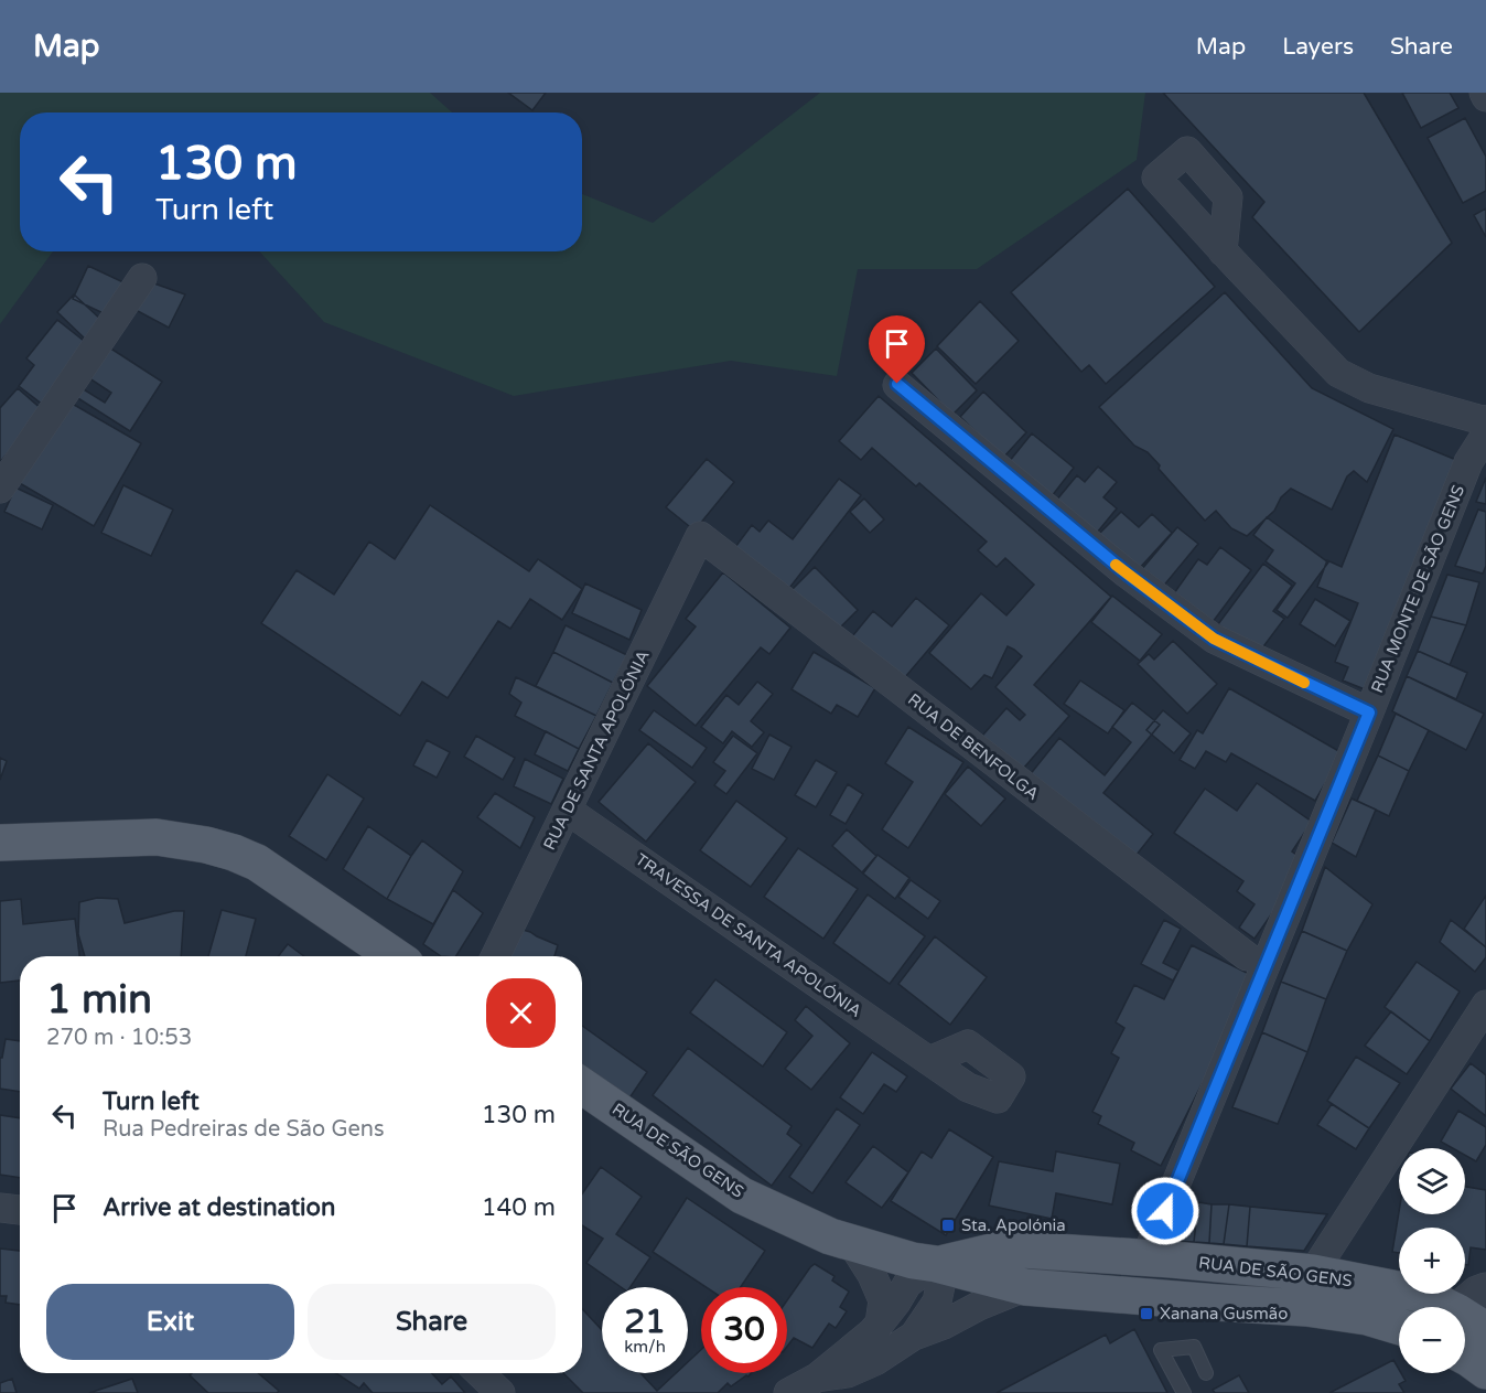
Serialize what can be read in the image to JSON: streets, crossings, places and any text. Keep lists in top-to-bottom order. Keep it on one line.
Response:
{"streets":{"main road":["RUA DE SÃO GENS"],"street":["RUA MONTE DE SÃO GENS","RUA DE BENFOLGA","RUA DE SANTA APOLÓNIA","TRAVESSA DE SANTA APOLÓNIA"]},"crossings":[["RUA MONTE DE SÃO GENS","RUA DE SÃO GENS"],["RUA DE BENFOLGA","RUA DE SANTA APOLÓNIA"],["RUA DE SANTA APOLÓNIA","TRAVESSA DE SANTA APOLÓNIA"]],"places":{"transit":["Sta. Apolónia","Xanana Gusmão"]},"page":{"header":"Map","nav":["Map","Layers","Share"],"turn":["130 m","Turn left"],"heading":["1 min","270 m · 10:53"],"list":[{"name":"Turn left","note":"Rua Pedreiras de São Gens","value":"130 m"},{"name":"Arrive at destination","value":"140 m"}],"map_buttons":["+","−"],"buttons":["Exit","Share"],"speed":"21 km/h","limit":"30"}}
